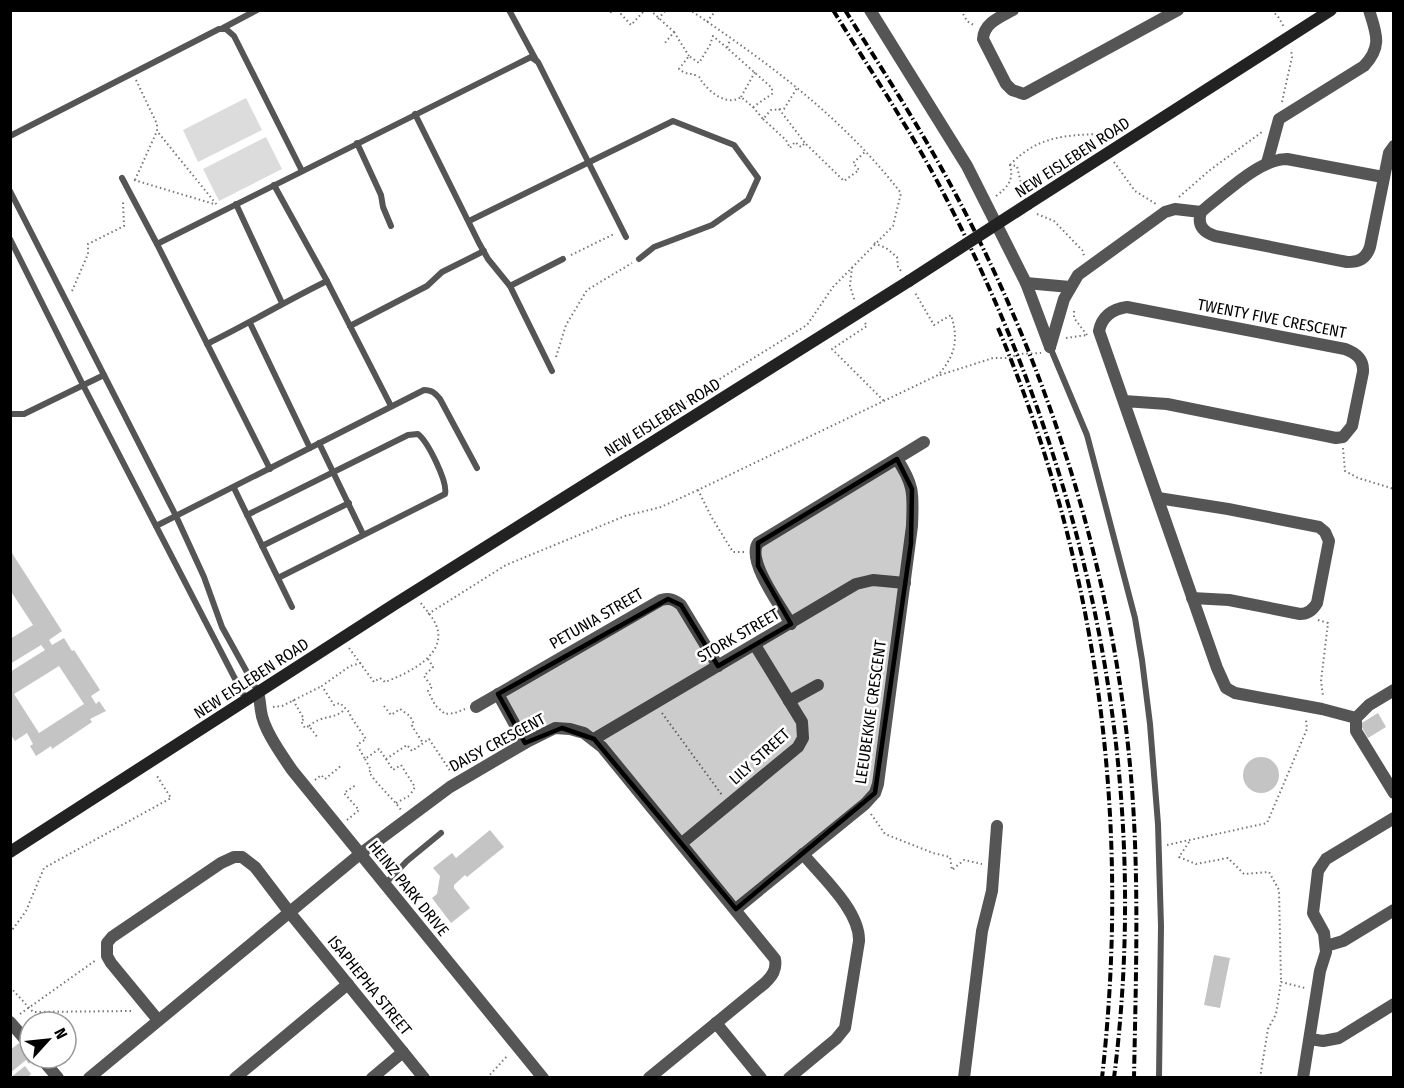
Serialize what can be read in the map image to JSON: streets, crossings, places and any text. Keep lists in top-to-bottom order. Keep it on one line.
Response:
{"streets":{"main road":["NEW EISLEBEN ROAD"],"street":["TWENTY FIVE CRESCENT","PETUNIA STREET","STORK STREET","LEEUBEKKIE CRESCENT","DAISY CRESCENT","LILY STREET","HEINZ PARK DRIVE","ISAPHEPHA STREET"]},"crossings":[["NEW EISLEBEN ROAD","HEINZ PARK DRIVE"],["PETUNIA STREET","STORK STREET"],["STORK STREET","LEEUBEKKIE CRESCENT"],["STORK STREET","DAISY CRESCENT"],["STORK STREET","LILY STREET"],["LEEUBEKKIE CRESCENT","DAISY CRESCENT"],["DAISY CRESCENT","LILY STREET"],["DAISY CRESCENT","HEINZ PARK DRIVE"],["DAISY CRESCENT","ISAPHEPHA STREET"]],"north":"top right"}
